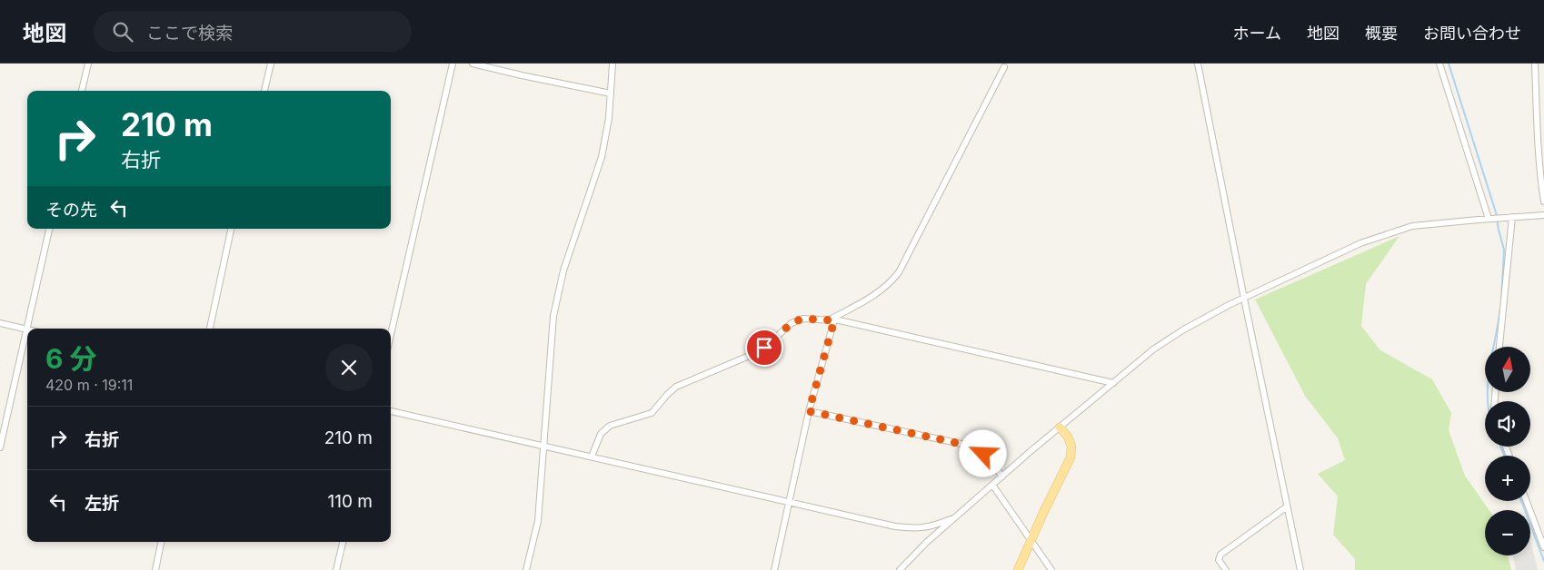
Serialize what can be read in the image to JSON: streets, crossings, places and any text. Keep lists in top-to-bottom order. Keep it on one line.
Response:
{"north":"top","page":{"header":"地図","search":"ここで検索","nav":["ホーム","地図","概要","お問い合わせ"],"turn":["210 m","右折"],"then":"その先","heading":["6 分","420 m · 19:11"],"map_buttons":["+","−"],"list":[{"name":"右折","value":"210 m"},{"name":"左折","value":"110 m"}]}}
